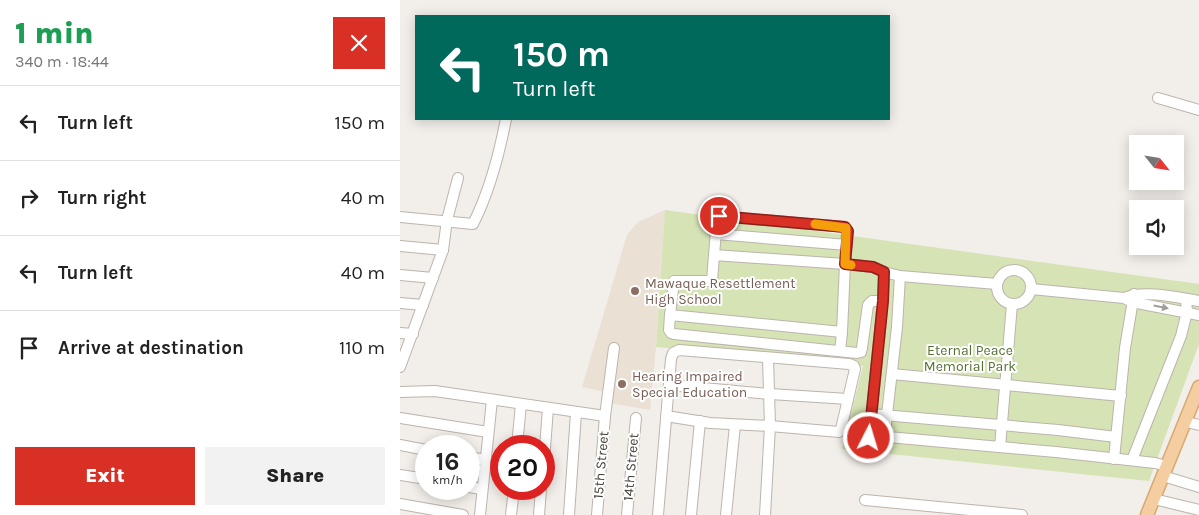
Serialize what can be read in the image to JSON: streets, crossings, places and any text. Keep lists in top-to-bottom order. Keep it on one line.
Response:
{"streets":{"street":["15th Street","14th Street"]},"parks":["Eternal Peace Memorial Park"],"places":["Mawaque Resettlement High School","Hearing Impaired Special Education"],"north":"bottom right","page":{"heading":["1 min","340 m · 18:44"],"turn":["150 m","Turn left"],"list":[{"name":"Turn left","value":"150 m"},{"name":"Turn right","value":"40 m"},{"name":"Turn left","value":"40 m"},{"name":"Arrive at destination","value":"110 m"}],"speed":"16 km/h","limit":"20","buttons":["Exit","Share"]}}
